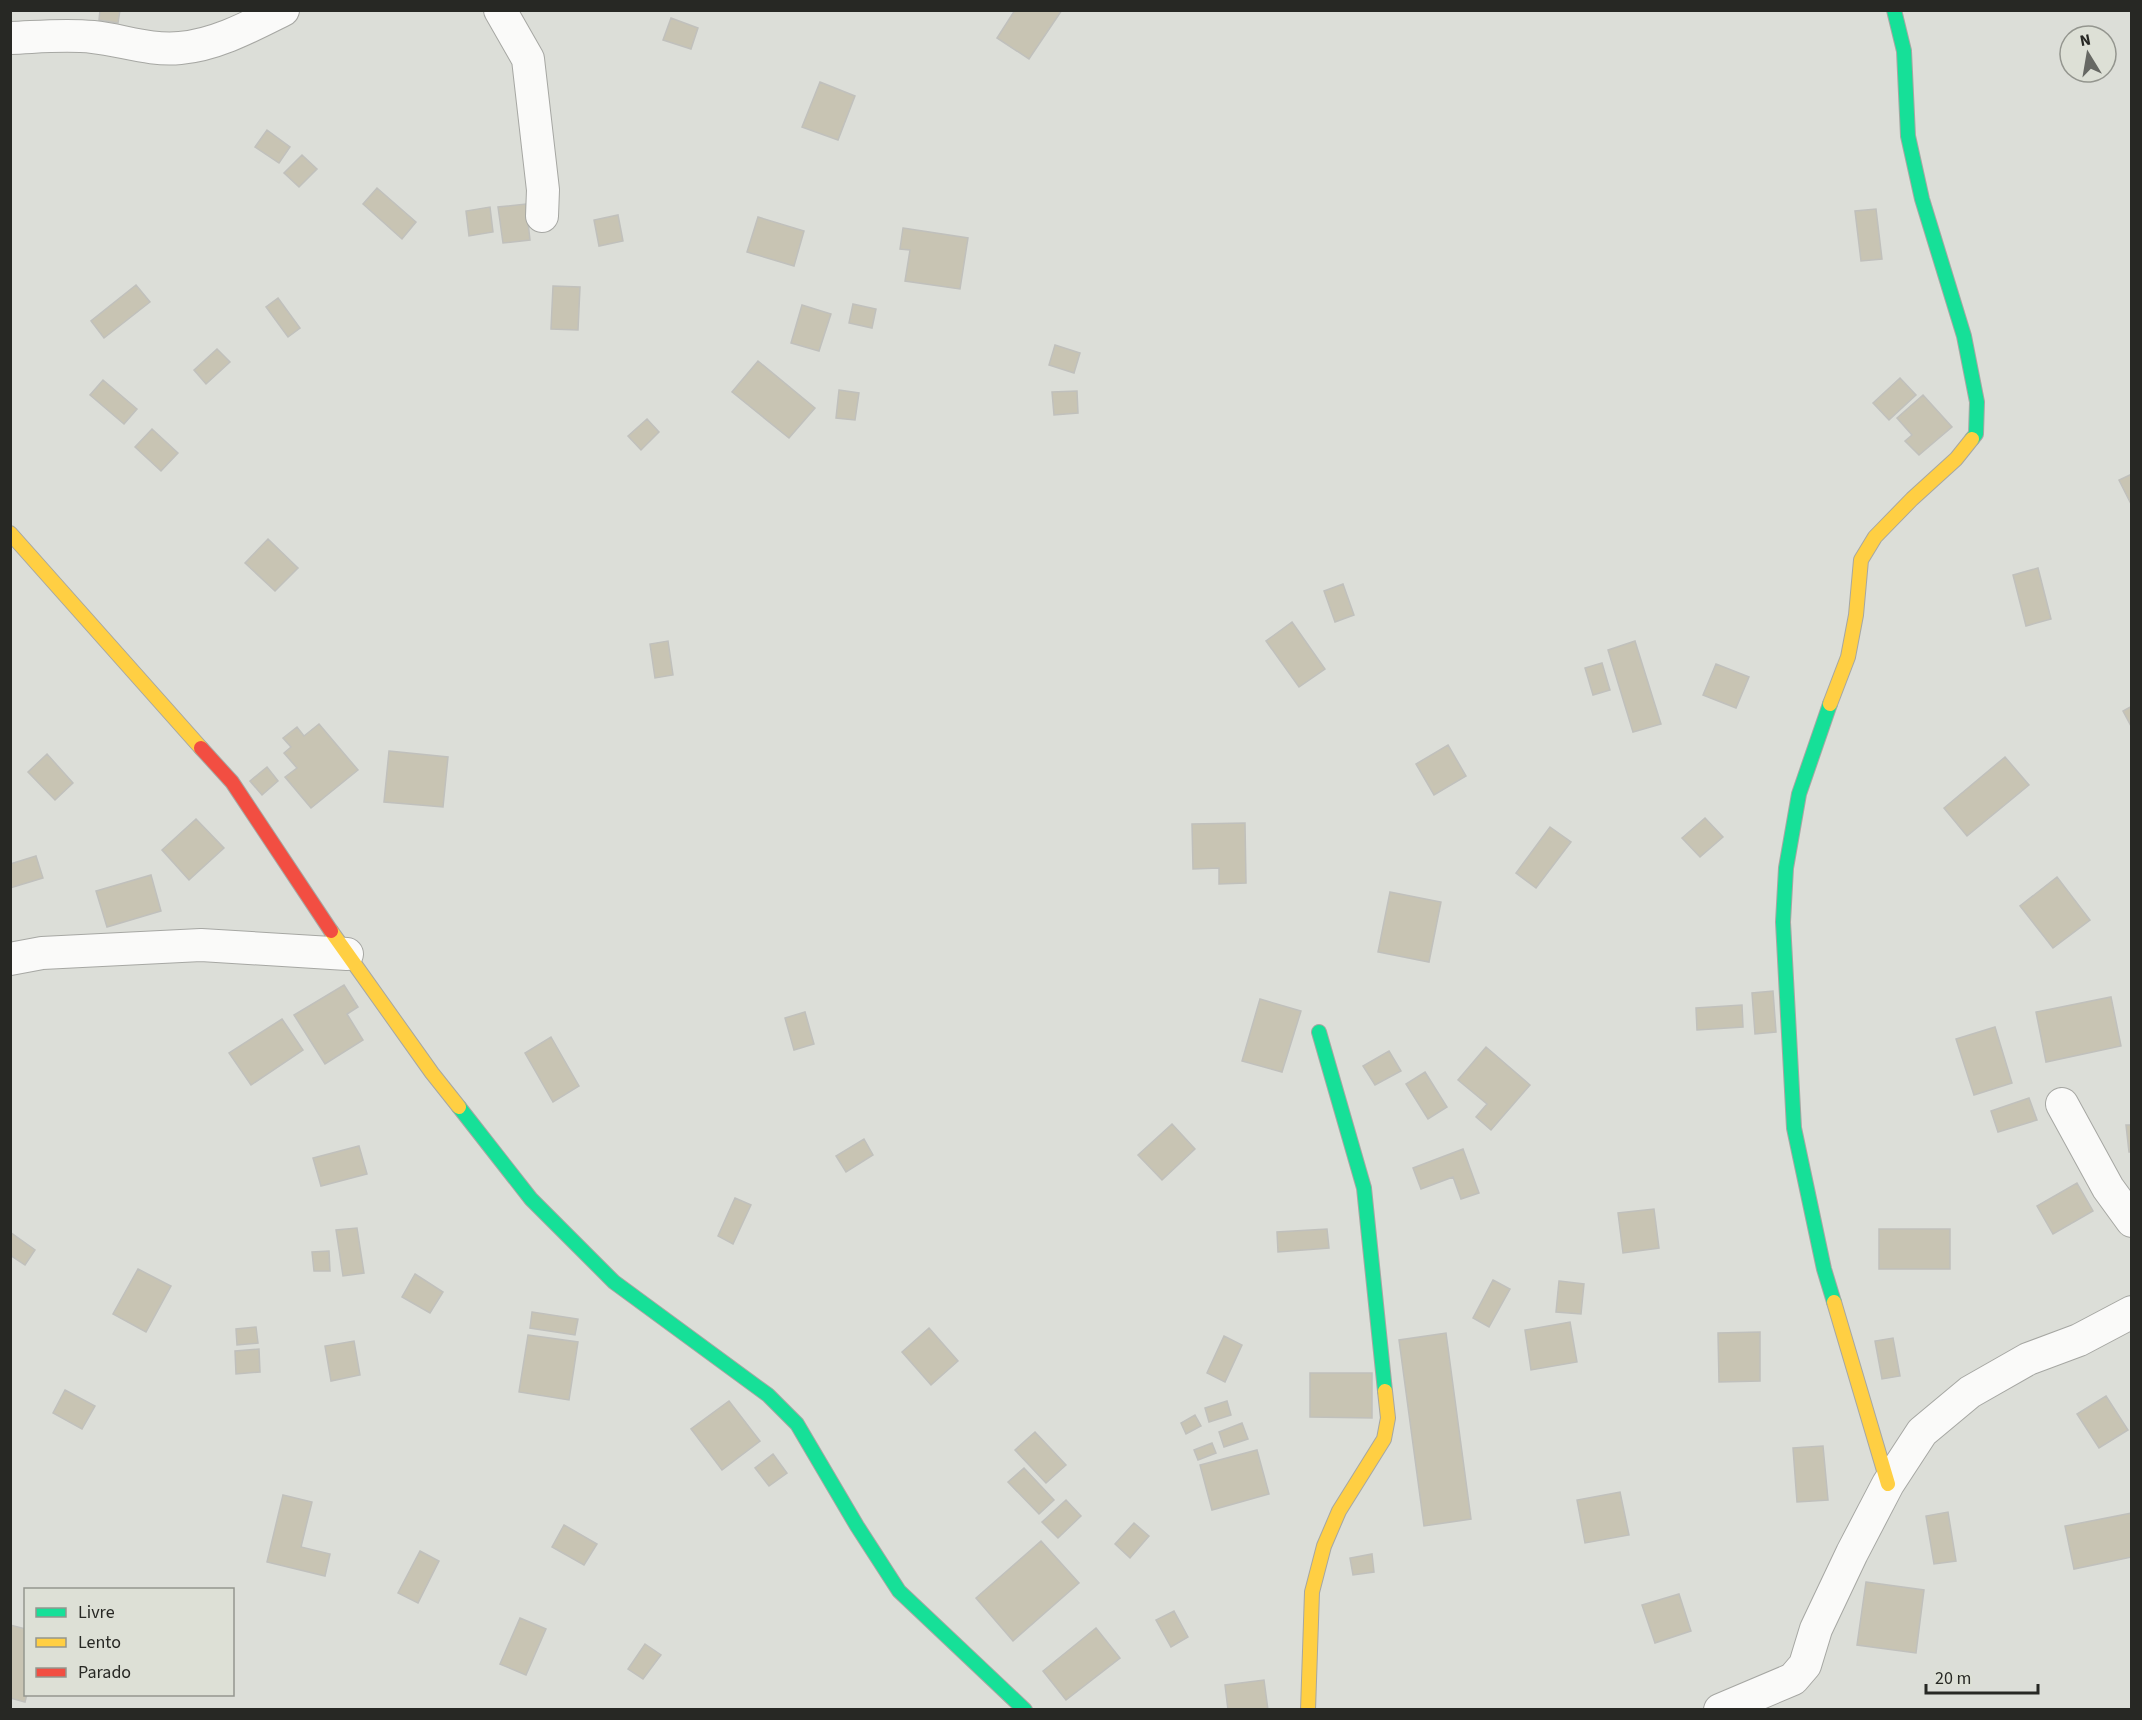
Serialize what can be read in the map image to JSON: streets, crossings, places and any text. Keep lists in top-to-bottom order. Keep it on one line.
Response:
{"legend":["Livre","Lento","Parado"],"scale_bar":"20 m","north":"top"}
